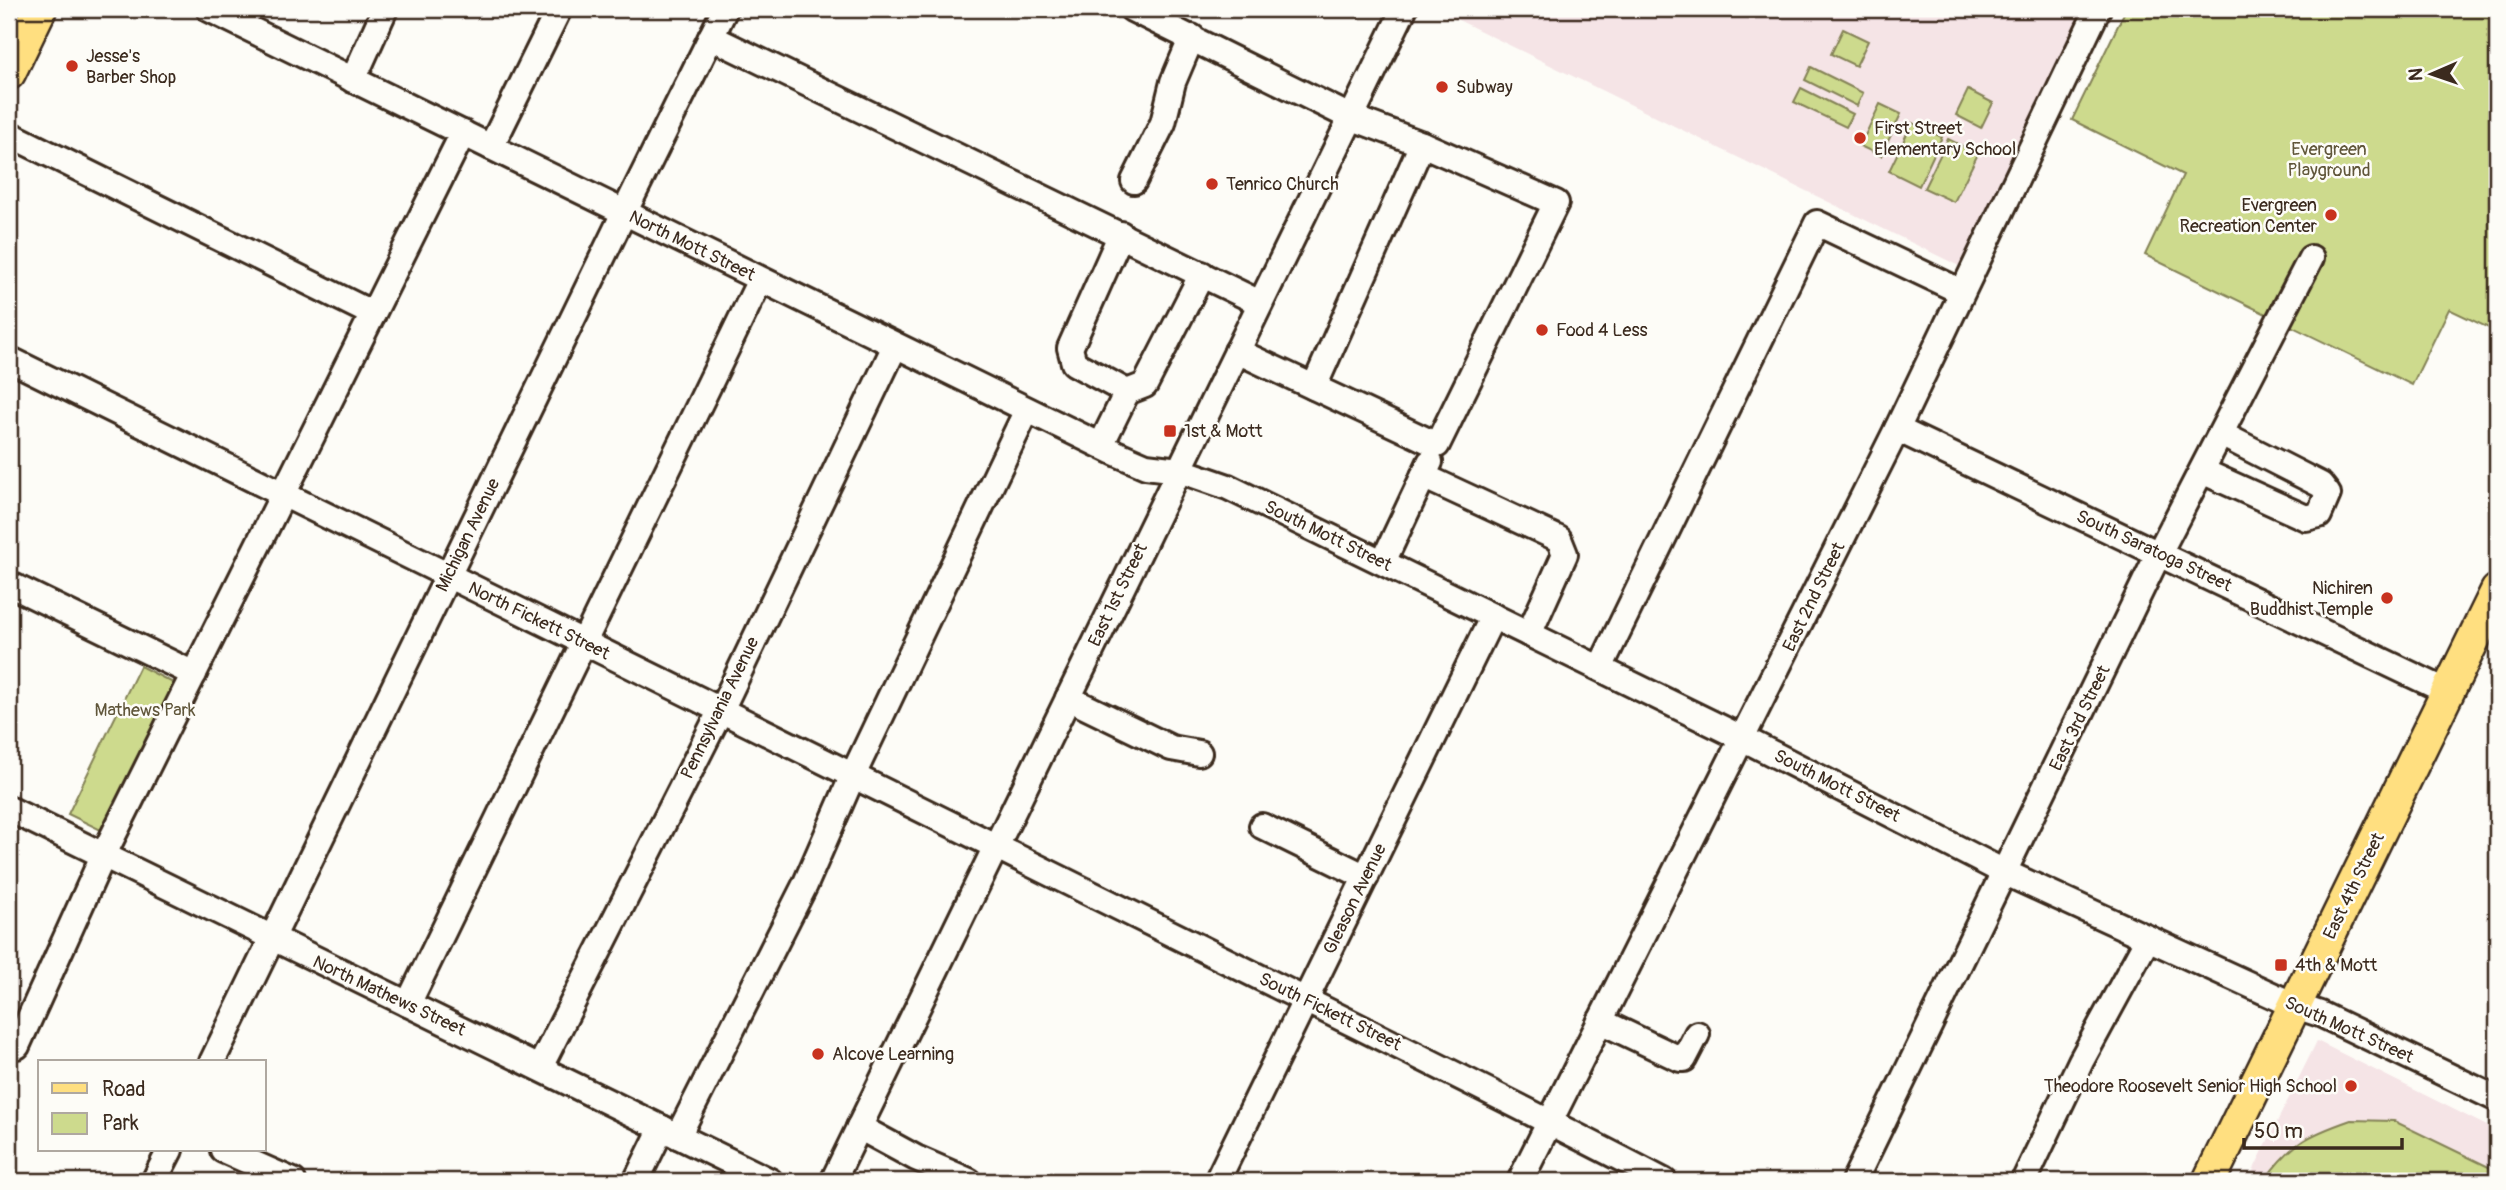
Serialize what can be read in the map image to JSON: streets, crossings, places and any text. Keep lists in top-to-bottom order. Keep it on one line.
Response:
{"streets":{"main road":["East 4th Street"],"street":["North Mott Street","Michigan Avenue","South Mott Street","South Saratoga Street","East 1st Street","East 2nd Street","North Fickett Street","Pennsylvania Avenue","East 3rd Street","Gleason Avenue","North Mathews Street","South Fickett Street"]},"crossings":[["North Mott Street","Michigan Avenue"],["North Mott Street","South Mott Street"],["North Mott Street","East 1st Street"],["North Mott Street","Pennsylvania Avenue"],["Michigan Avenue","North Fickett Street"],["Michigan Avenue","North Mathews Street"],["South Mott Street","East 1st Street"],["South Mott Street","East 2nd Street"],["South Mott Street","East 3rd Street"],["South Mott Street","East 4th Street"],["South Mott Street","Gleason Avenue"],["South Saratoga Street","East 2nd Street"],["South Saratoga Street","East 3rd Street"],["South Saratoga Street","East 4th Street"],["East 1st Street","North Fickett Street"],["East 1st Street","South Fickett Street"],["East 2nd Street","South Fickett Street"],["North Fickett Street","Pennsylvania Avenue"],["North Fickett Street","South Fickett Street"],["Pennsylvania Avenue","North Mathews Street"],["Gleason Avenue","South Fickett Street"]],"parks":["Evergreen Playground","Mathews Park"],"places":{"other":["Jesse's Barber Shop","Subway","First Street Elementary School","Tenrico Church","Evergreen Recreation Center","Food 4 Less","Nichiren Buddhist Temple","Alcove Learning","Theodore Roosevelt Senior High School"],"transit":["1st & Mott","4th & Mott"]},"legend":["Road","Park"],"scale_bar":"50 m","north":"left"}
